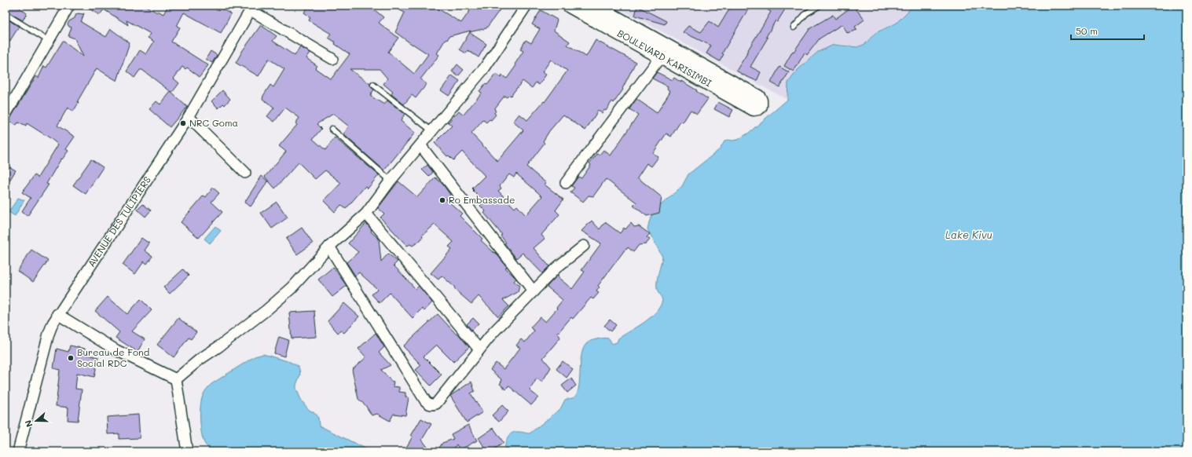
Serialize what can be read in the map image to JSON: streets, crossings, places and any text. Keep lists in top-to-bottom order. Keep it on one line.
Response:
{"streets":{"street":["BOULEVARD KARISIMBI","AVENUE DES TULIPIERS"]},"water":["Lake Kivu"],"places":["NRC Goma","Ro Embassade","Bureau de Fond Social RDC"],"scale_bar":"50 m","north":"left"}
